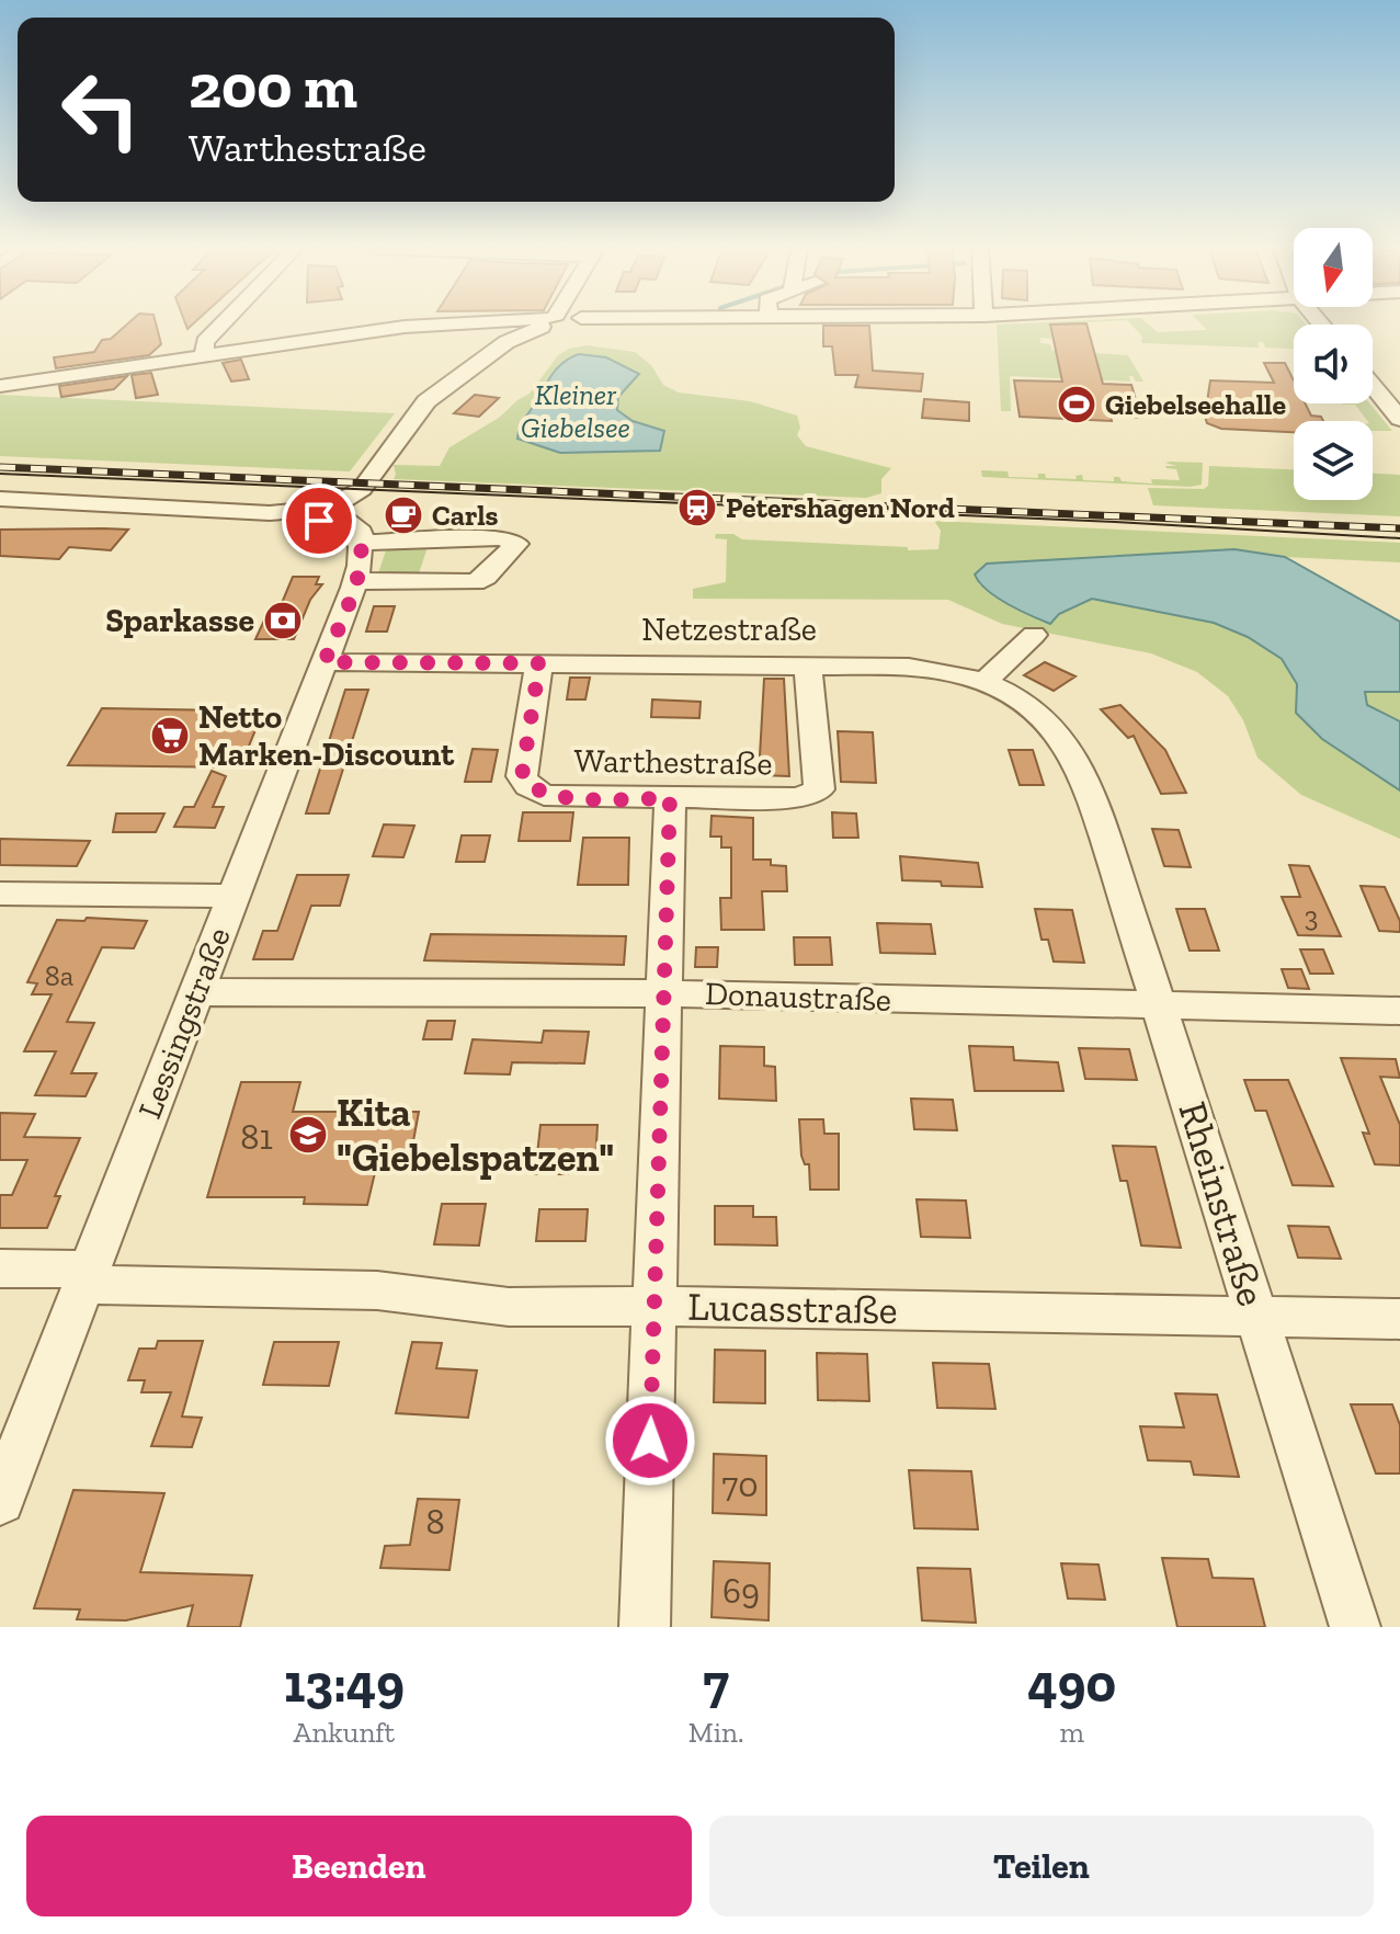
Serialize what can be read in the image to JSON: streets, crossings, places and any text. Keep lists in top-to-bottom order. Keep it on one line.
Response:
{"streets":{"street":["Netzestraße","Warthestraße","Donaustraße","Lessingstraße","Rheinstraße","Lucasstraße"]},"crossings":[["Netzestraße","Warthestraße"],["Netzestraße","Lessingstraße"],["Netzestraße","Rheinstraße"],["Donaustraße","Lessingstraße"],["Donaustraße","Rheinstraße"],["Lessingstraße","Lucasstraße"],["Rheinstraße","Lucasstraße"]],"water":["Kleiner Giebelsee"],"places":{"sports":["Giebelseehalle"],"station":["Petershagen Nord"],"cafe":["Carls"],"bank":["Sparkasse"],"supermarket":["Netto Marken-Discount"],"school or university":["Kita \"Giebelspatzen\""]},"house_numbers":["3","8a","81","70","8","69"],"north":"bottom","page":{"turn":["200 m","Warthestraße"],"eta":["13:49","Ankunft","7","Min.","490","m"],"buttons":["Beenden","Teilen"]}}
